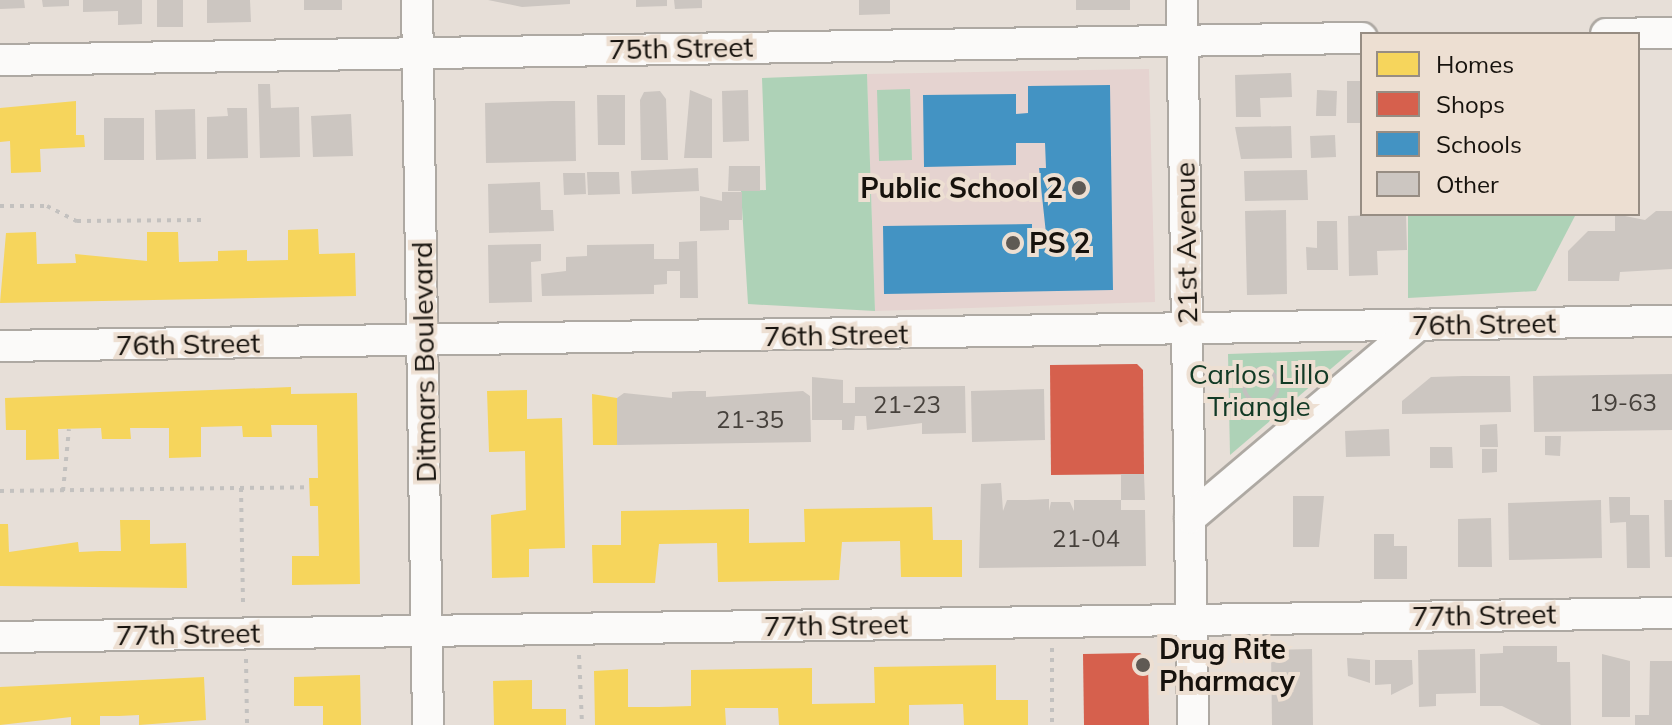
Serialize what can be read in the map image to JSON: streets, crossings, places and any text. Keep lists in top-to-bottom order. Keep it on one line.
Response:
{"streets":{"street":["75th Street","21st Avenue","76th Street","Ditmars Boulevard","77th Street"]},"crossings":[["75th Street","21st Avenue"],["75th Street","Ditmars Boulevard"],["21st Avenue","76th Street"],["21st Avenue","77th Street"],["76th Street","Ditmars Boulevard"],["Ditmars Boulevard","77th Street"]],"parks":["Carlos Lillo Triangle"],"places":["Public School 2","PS 2","Drug Rite Pharmacy"],"house_numbers":["19-63","21-23","21-35","21-04"],"legend":["Homes","Shops","Schools","Other"]}
